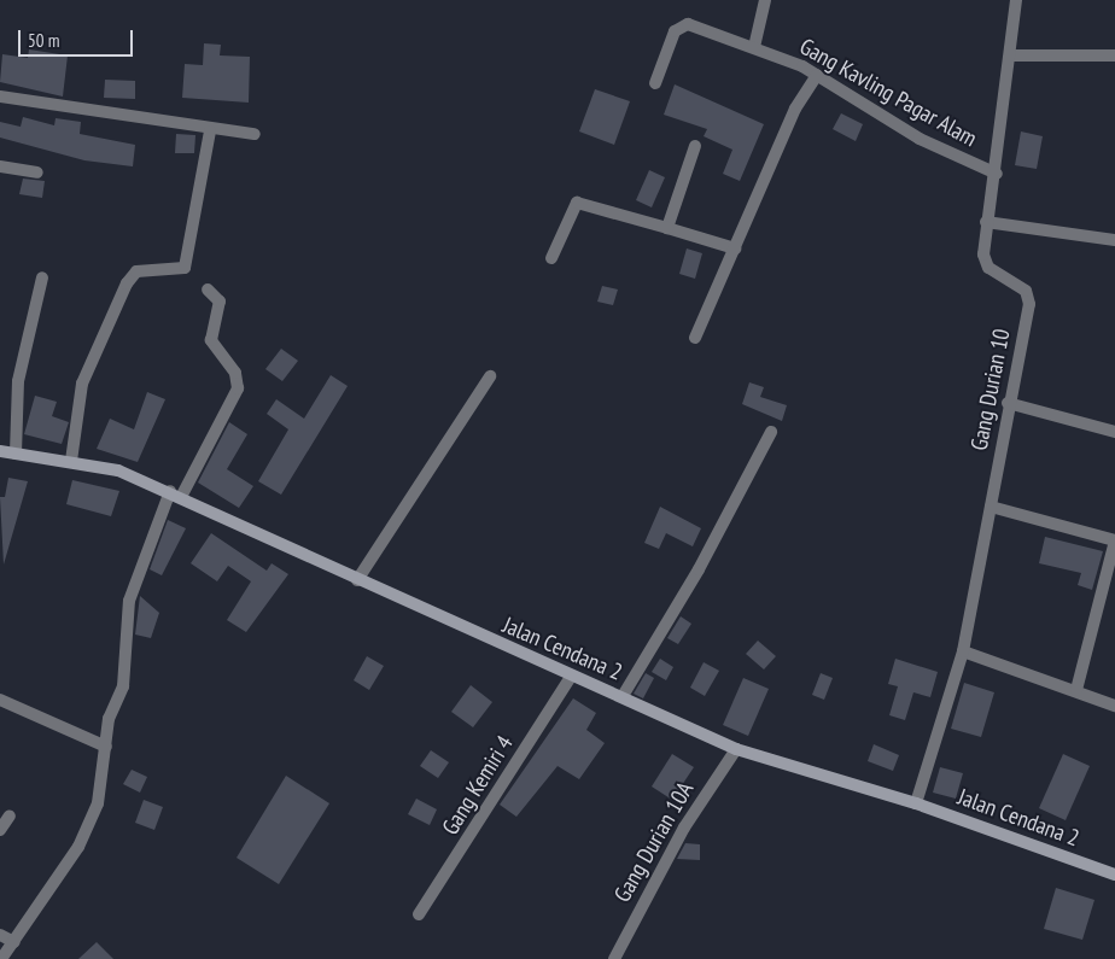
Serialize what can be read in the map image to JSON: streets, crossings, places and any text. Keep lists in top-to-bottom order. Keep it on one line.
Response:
{"streets":{"street":["Gang Kavling Pagar Alam","Gang Durian 10","Jalan Cendana 2","Gang Kemiri 4","Gang Durian 10A"]},"crossings":[["Gang Kavling Pagar Alam","Gang Durian 10"],["Gang Durian 10","Jalan Cendana 2"],["Jalan Cendana 2","Gang Kemiri 4"],["Jalan Cendana 2","Gang Durian 10A"]],"scale_bar":"50 m"}
